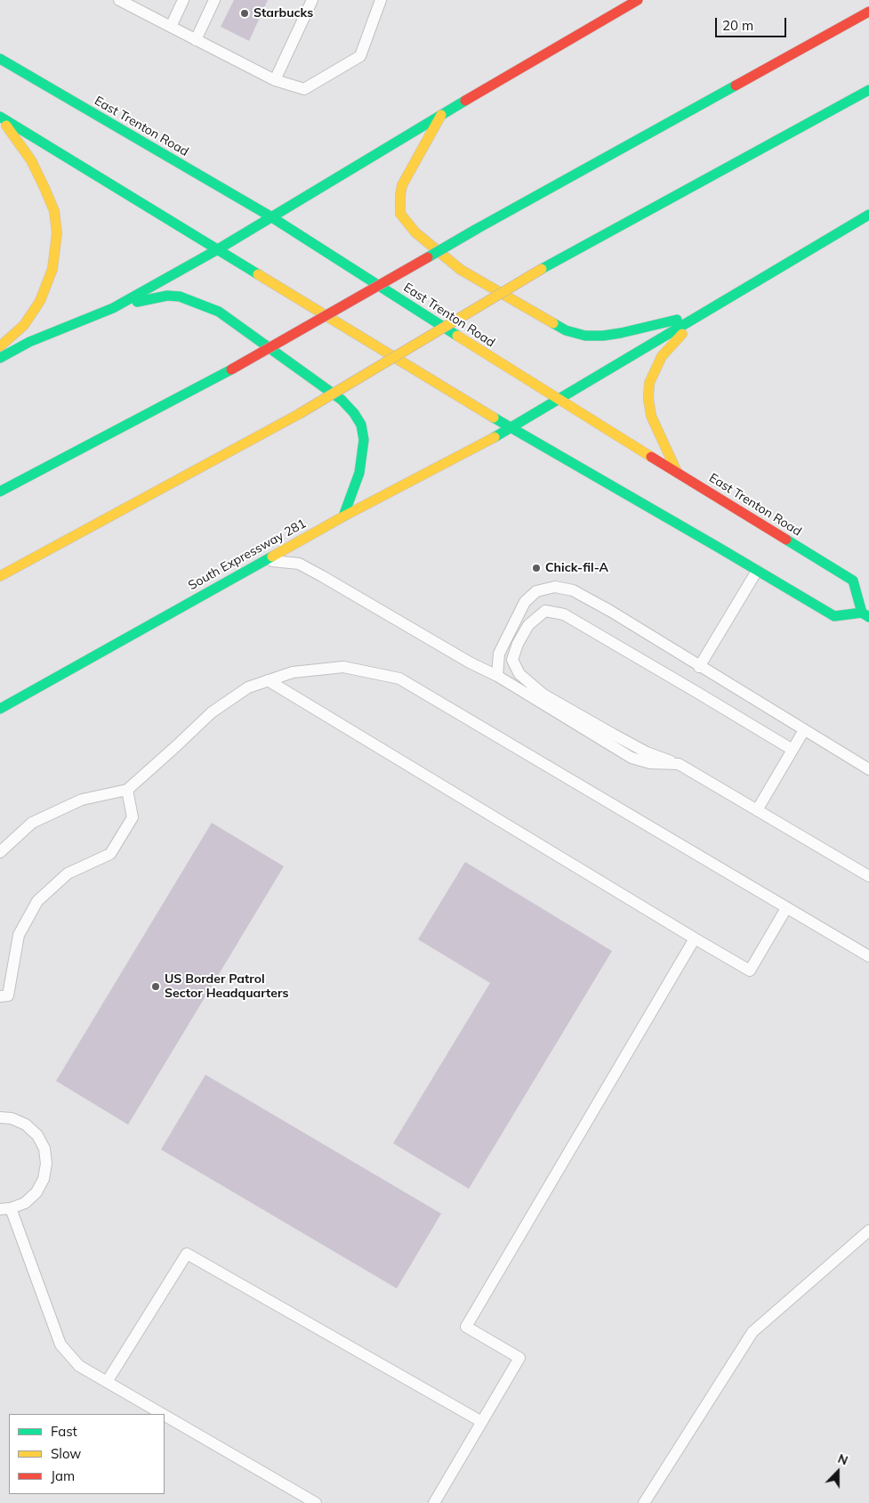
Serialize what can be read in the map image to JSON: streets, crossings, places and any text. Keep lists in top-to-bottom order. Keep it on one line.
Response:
{"streets":{"main road":["East Trenton Road","South Expressway 281"]},"crossings":[["East Trenton Road","South Expressway 281"]],"places":["Starbucks","Chick-fil-A","US Border Patrol Sector Headquarters"],"legend":["Fast","Slow","Jam"],"scale_bar":"20 m","north":"top"}
